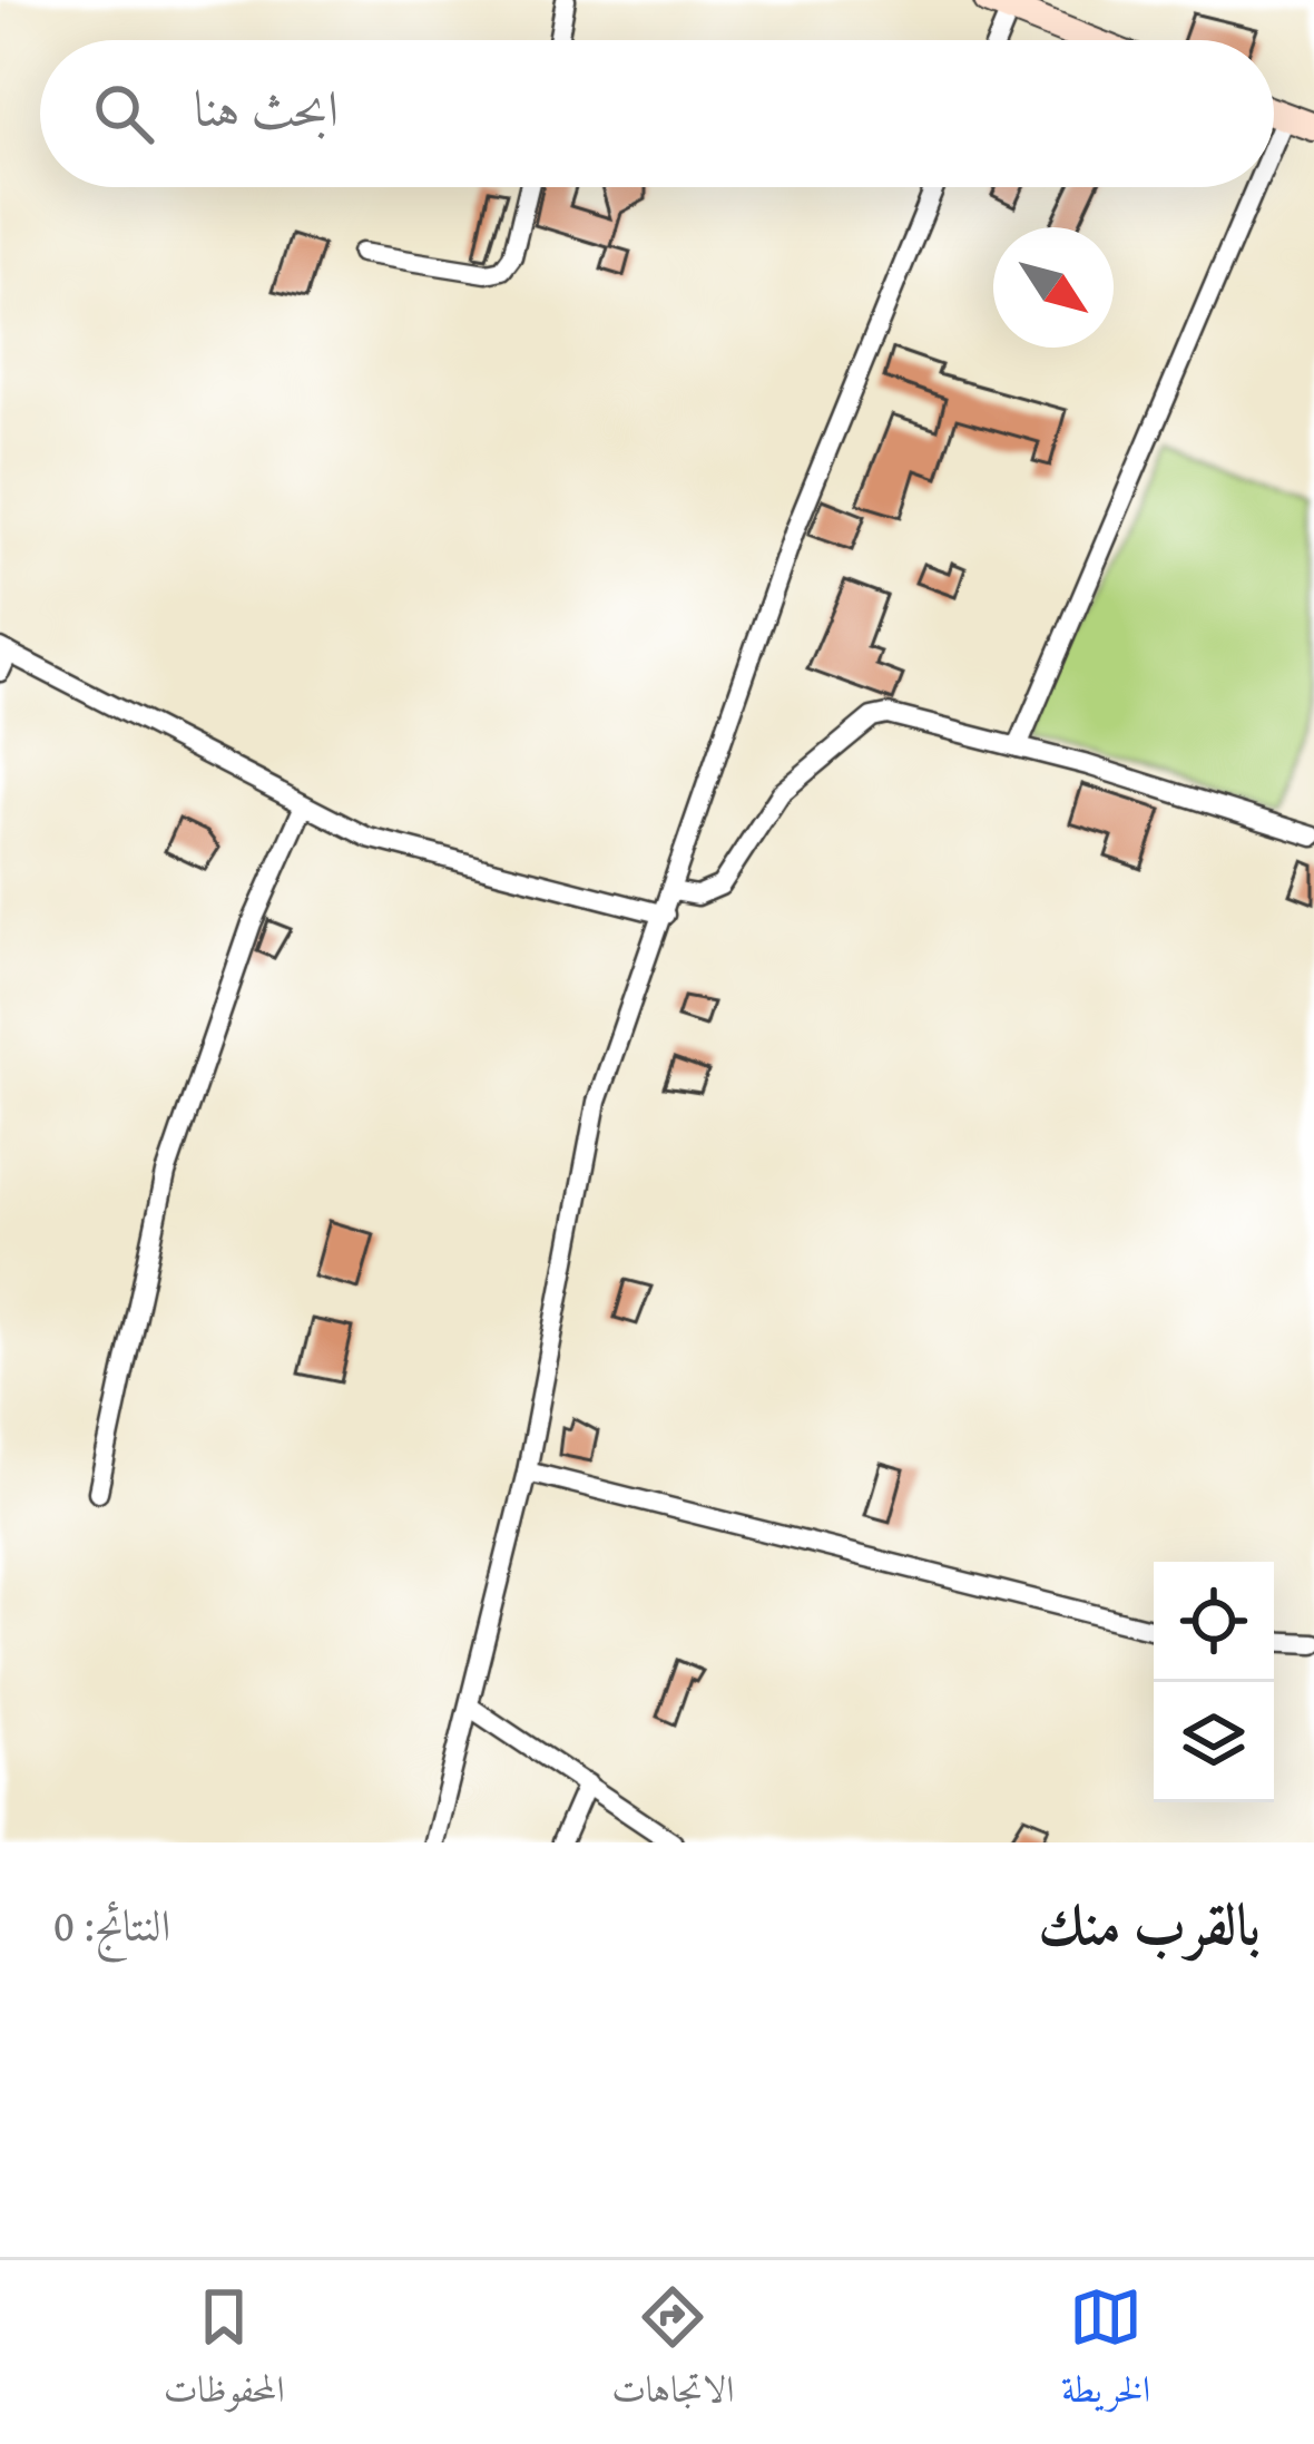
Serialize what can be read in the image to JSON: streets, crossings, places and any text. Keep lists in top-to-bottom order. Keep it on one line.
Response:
{"north":"bottom right","page":{"search":"ابحث هنا","heading":["بالقرب منك","النتائج: 0"],"nav":["الخريطة","الاتجاهات","المحفوظات"]}}
